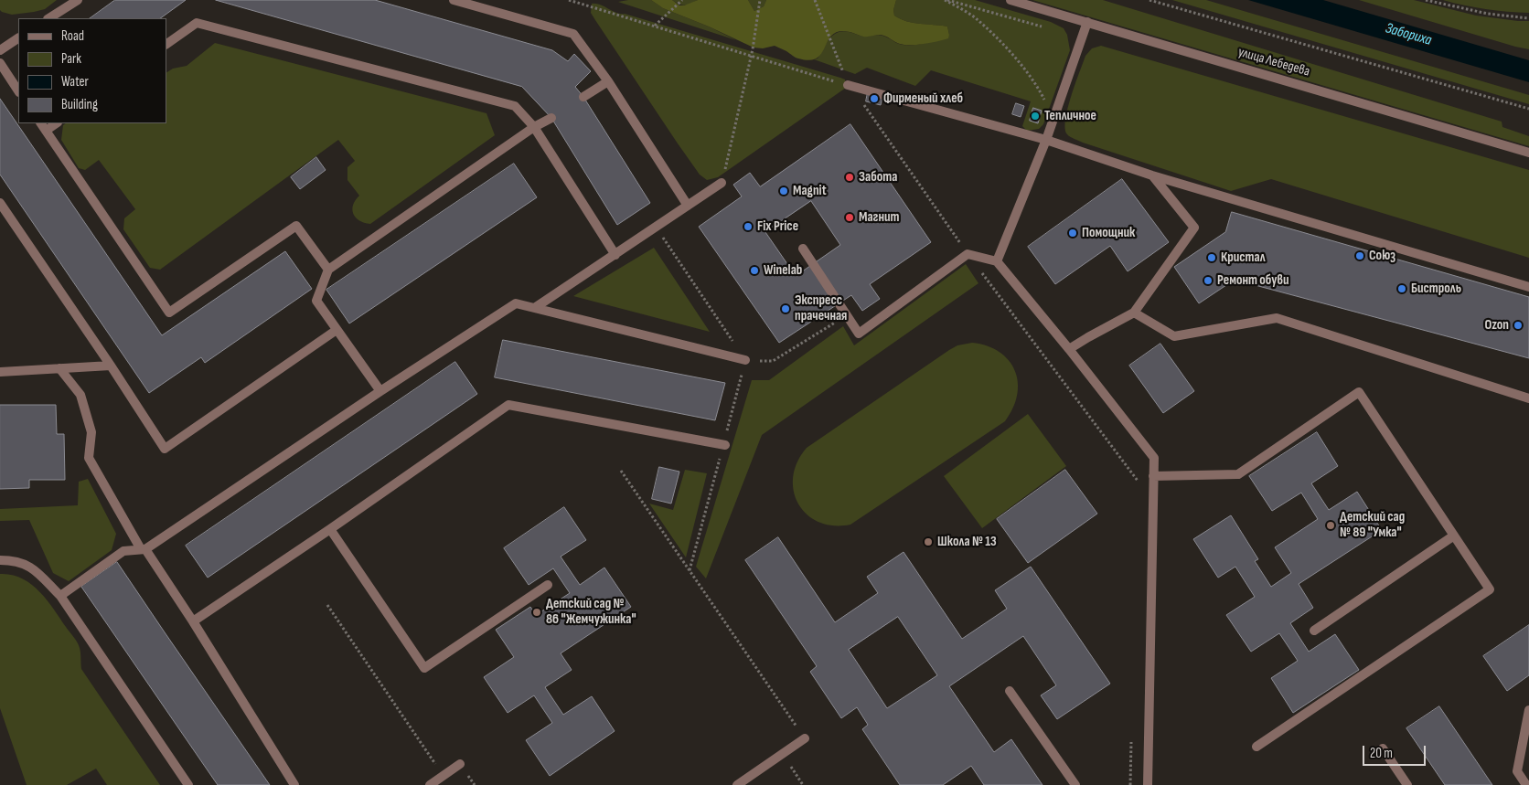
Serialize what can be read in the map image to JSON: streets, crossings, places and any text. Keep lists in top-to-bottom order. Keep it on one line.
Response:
{"streets":{"street":["улица Лебедева"]},"water":["Забориха"],"places":["Фирменый хлеб","Тепличное","Забота","Magnit","Магнит","Fix Price","Помощник","Союз","Кристал","Winelab","Ремонт обуви","Бистроль","Экспресс прачечная","Ozon","Детский сад № 89 \"Умка\"","Школа № 13","Детский сад № 86 \"Жемчужинка\""],"legend":["Road","Park","Water","Building"],"scale_bar":"20 m"}
